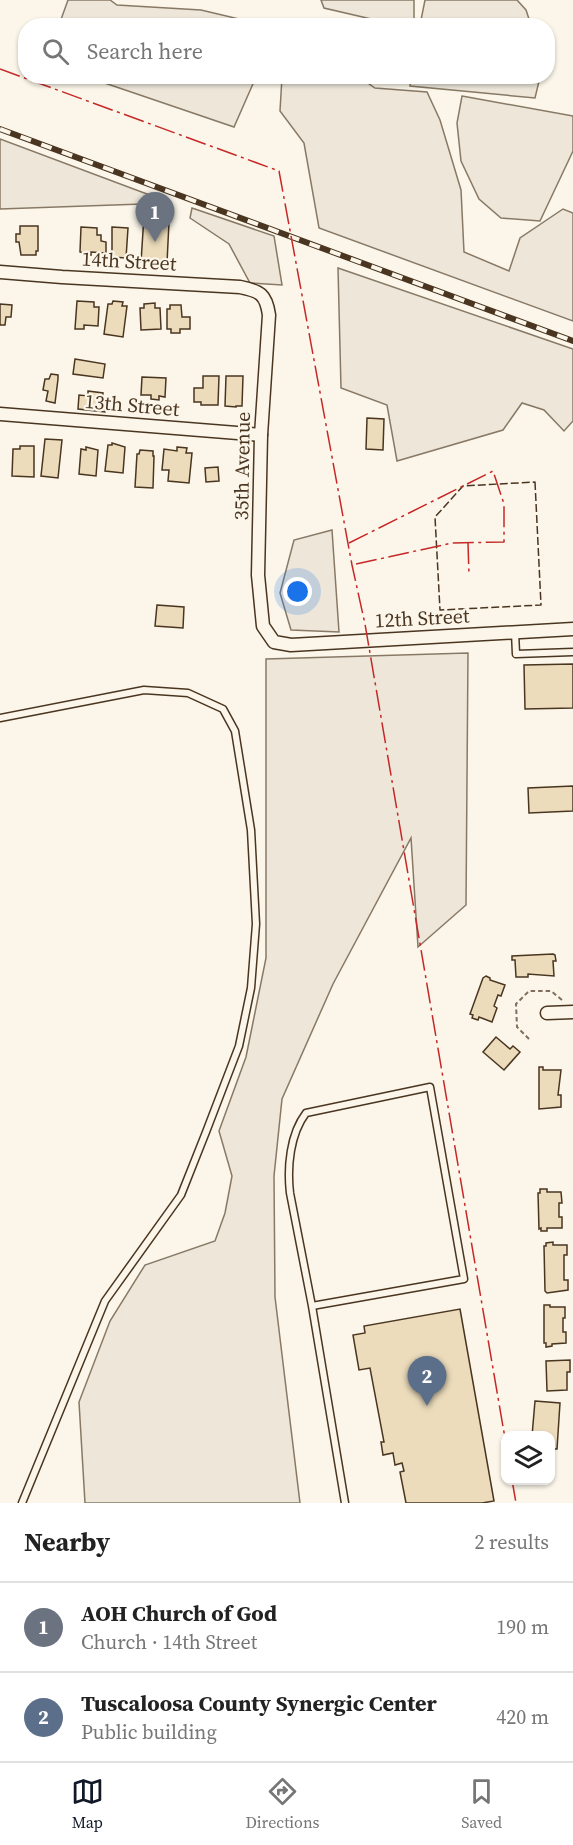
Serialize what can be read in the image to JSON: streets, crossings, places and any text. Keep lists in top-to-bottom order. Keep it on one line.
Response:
{"streets":{"street":["14th Street","13th Street","35th Avenue","12th Street"]},"crossings":[["14th Street","35th Avenue"],["13th Street","35th Avenue"],["35th Avenue","12th Street"]],"page":{"search":"Search here","pins":["1","2"],"heading":["Nearby","2 results"],"list":[{"mark":"1","name":"AOH Church of God","note":"Church · 14th Street","value":"190 m"},{"mark":"2","name":"Tuscaloosa County Synergic Center","note":"Public building","value":"420 m"}],"nav":["Map","Directions","Saved"]}}
